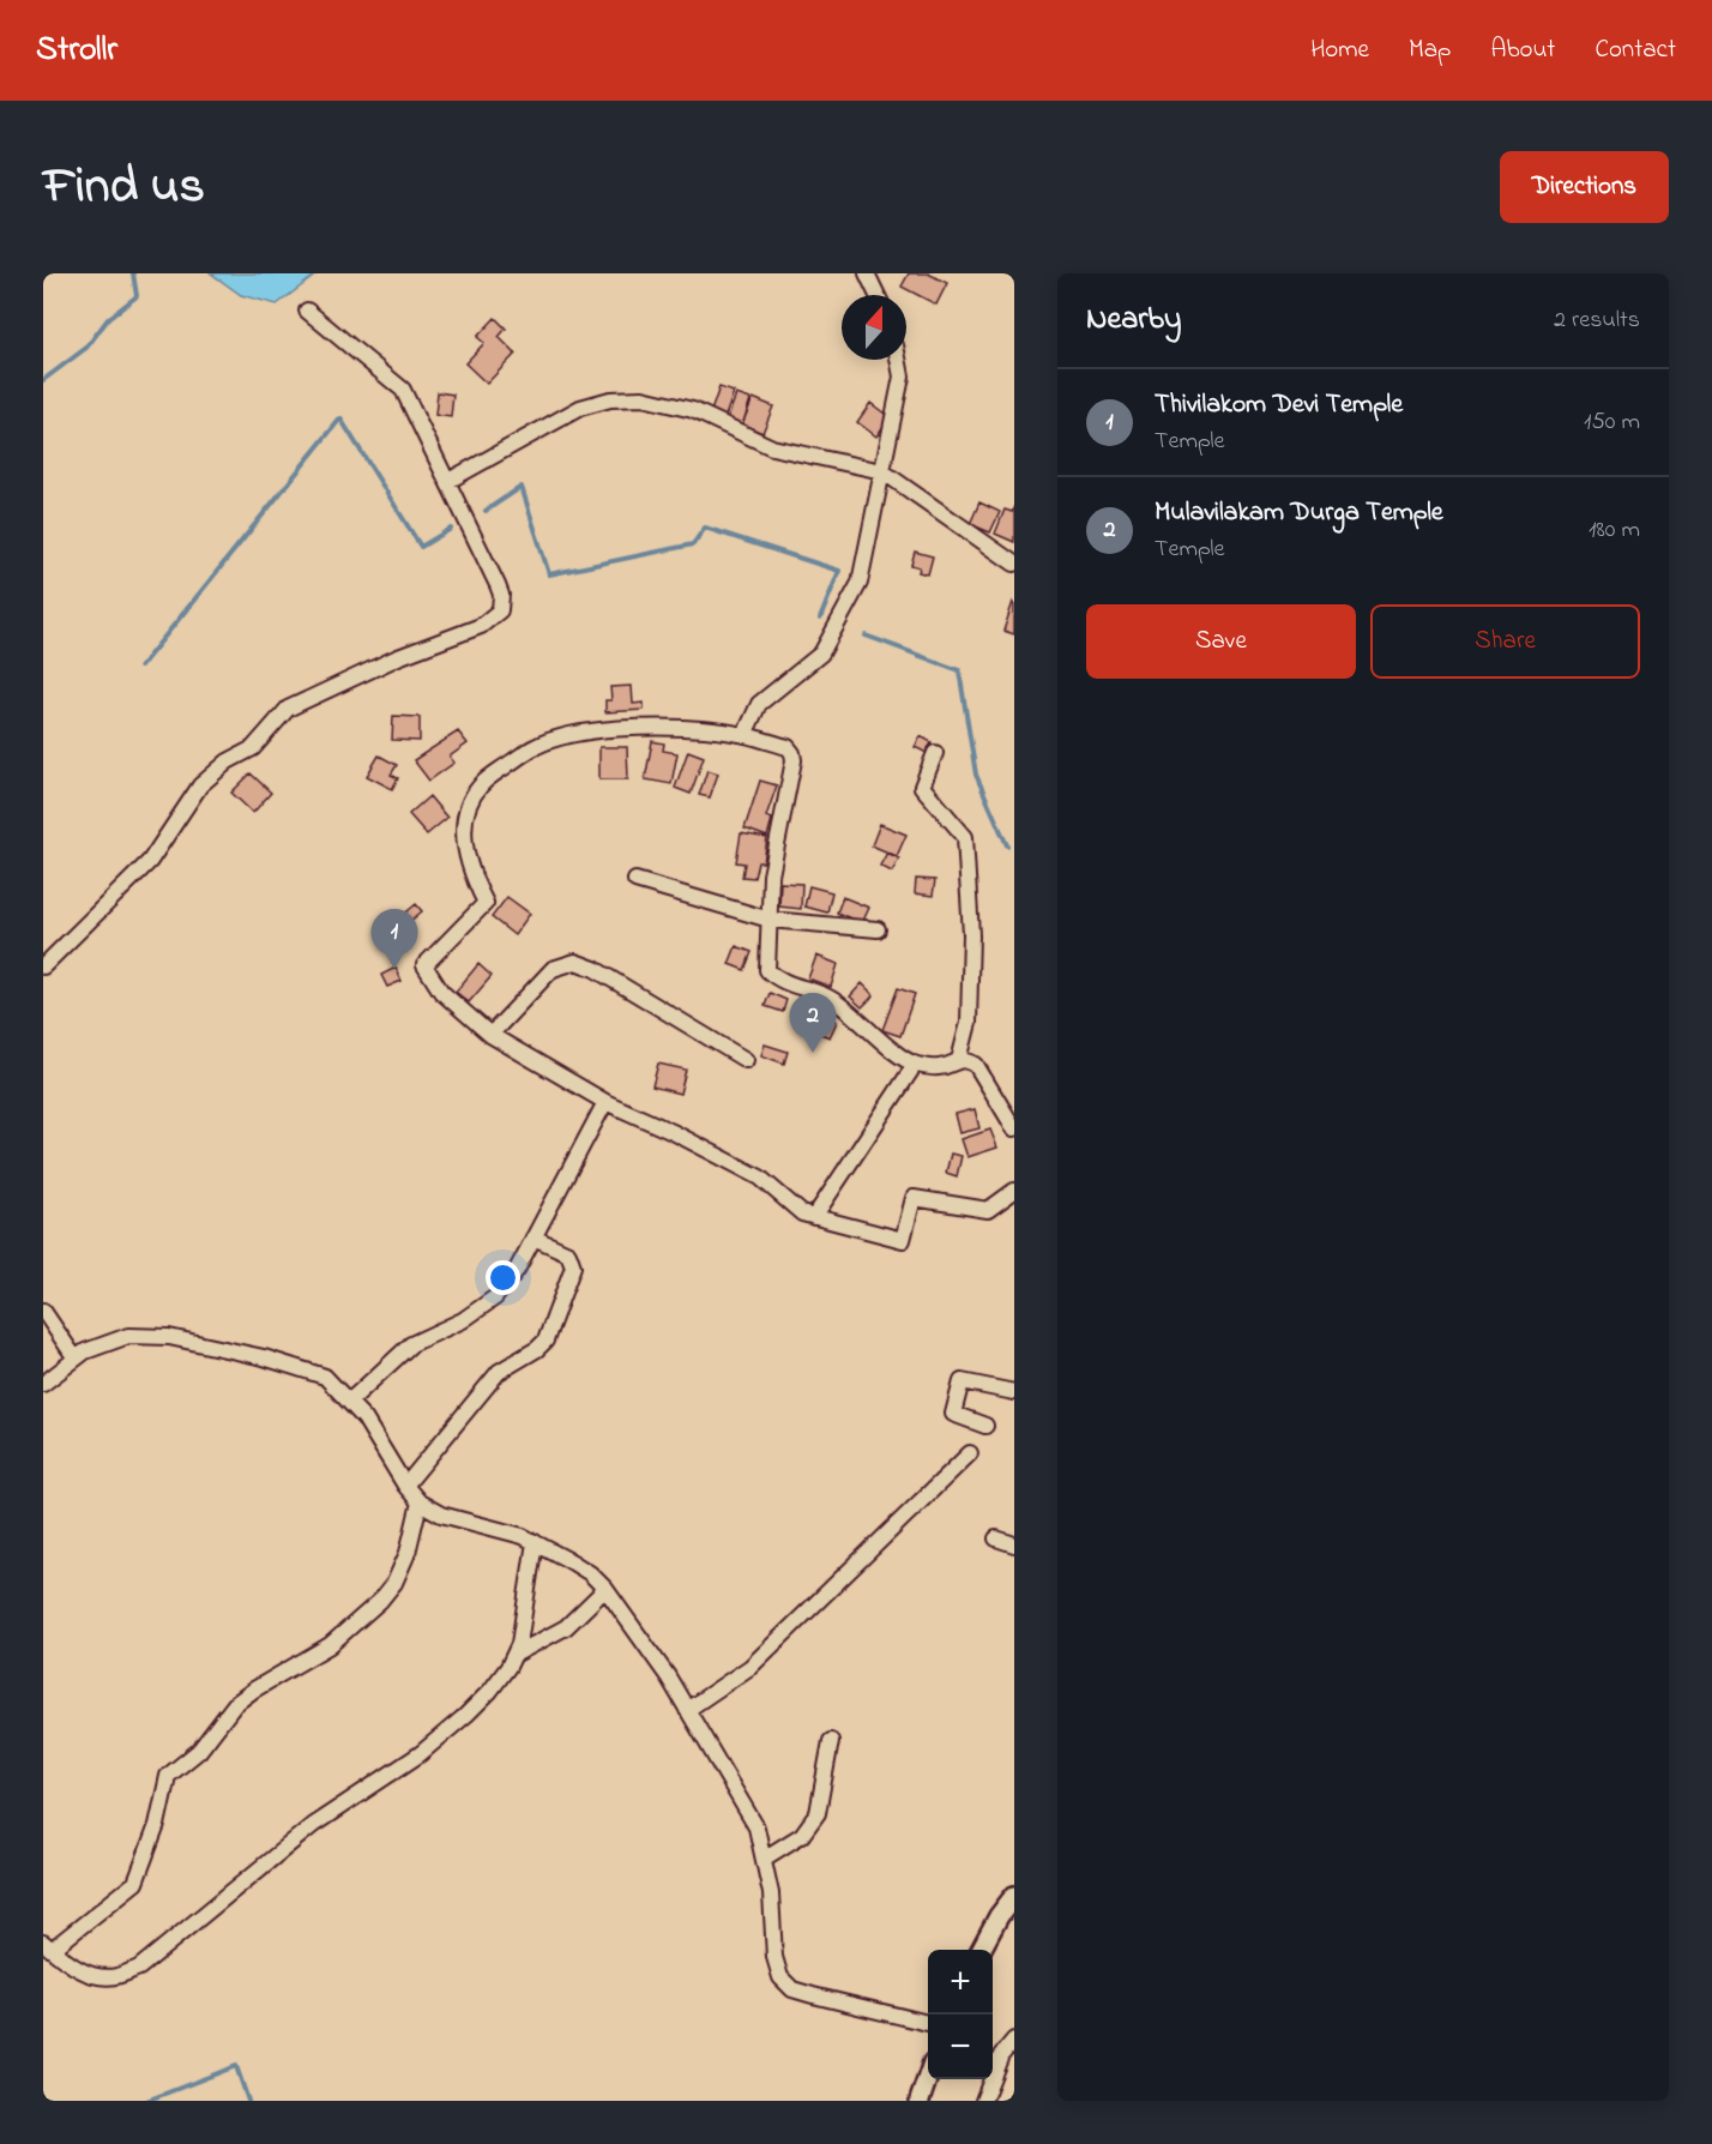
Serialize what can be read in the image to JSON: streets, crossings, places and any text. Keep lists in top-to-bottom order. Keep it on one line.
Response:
{"north":"top","page":{"header":"Strollr","nav":["Home","Map","About","Contact"],"title":"Find us","buttons":["Directions",["Save","Share"]],"heading":["Nearby","2 results"],"list":[{"mark":"1","name":"Thivilakom Devi Temple","note":"Temple","value":"150 m"},{"mark":"2","name":"Mulavilakam Durga Temple","note":"Temple","value":"180 m"}],"pins":["1","2"],"map_buttons":["+","−"]}}
